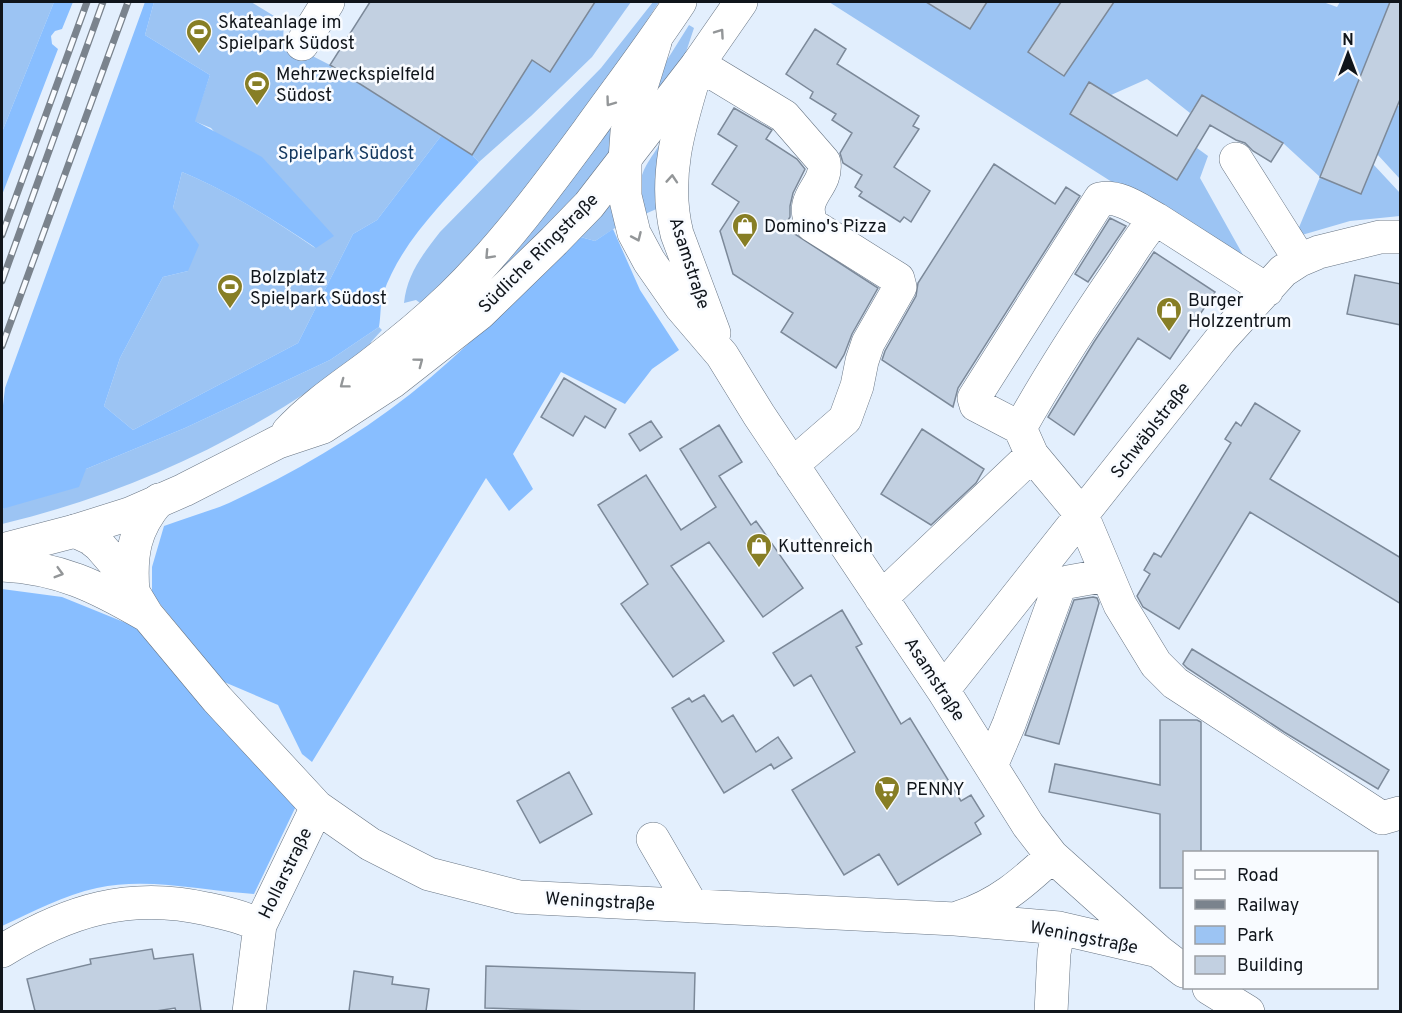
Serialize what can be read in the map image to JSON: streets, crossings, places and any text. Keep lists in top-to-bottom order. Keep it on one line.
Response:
{"streets":{"street":["Südliche Ringstraße","Asamstraße","Schwäblstraße","Hollarstraße","Weningstraße"]},"crossings":[["Südliche Ringstraße","Asamstraße"],["Südliche Ringstraße","Weningstraße"],["Asamstraße","Schwäblstraße"],["Asamstraße","Weningstraße"],["Hollarstraße","Weningstraße"]],"parks":["Spielpark Südost"],"places":{"sports":["Skateanlage im Spielpark Südost","Mehrzweckspielfeld Südost","Bolzplatz Spielpark Südost"],"shop":["Domino's Pizza","Burger Holzzentrum","Kuttenreich"],"supermarket":["PENNY"]},"legend":["Road","Railway","Park","Building"],"north":"top"}
